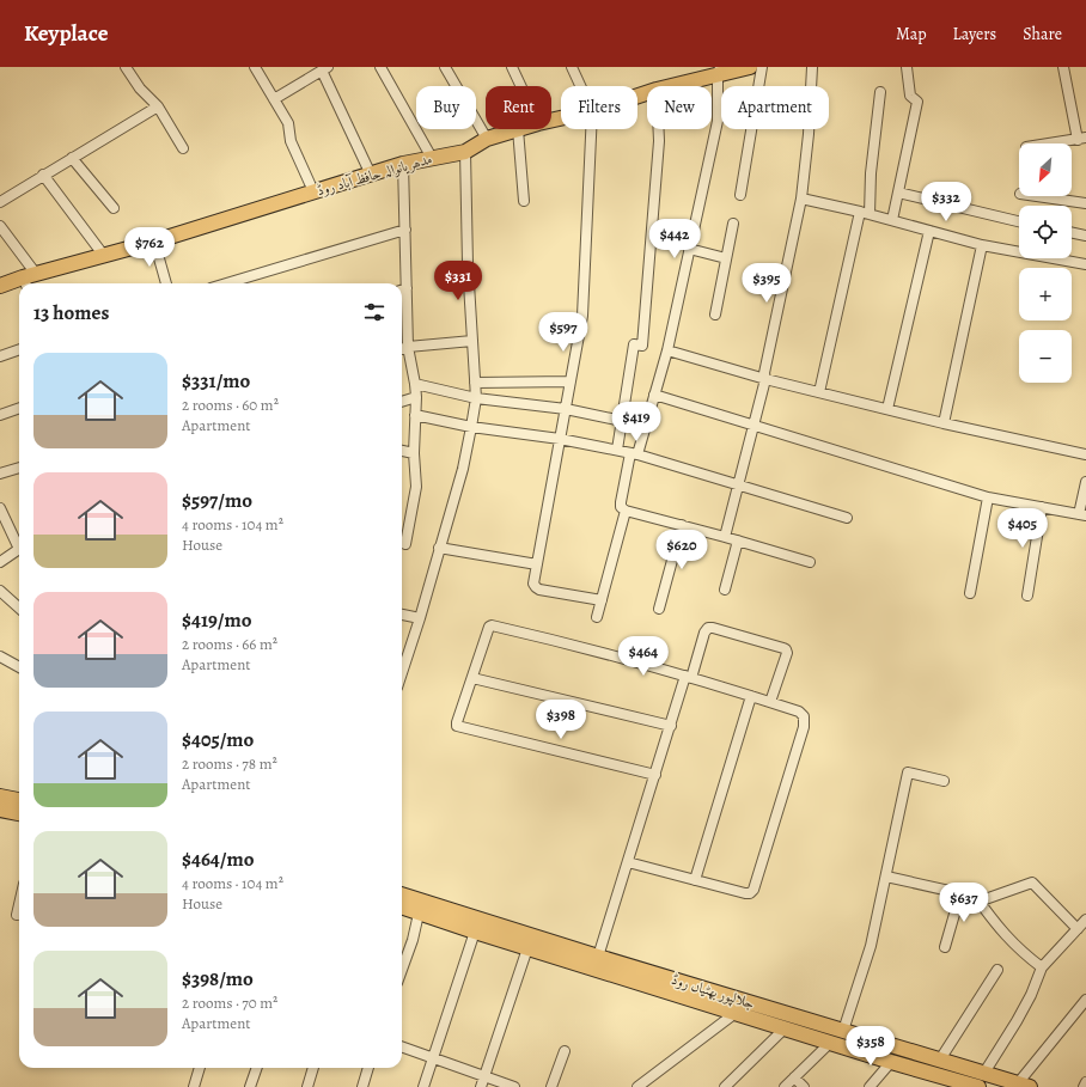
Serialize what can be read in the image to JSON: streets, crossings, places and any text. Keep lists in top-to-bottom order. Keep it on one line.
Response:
{"streets":{"main road":["مدھریانوالہ حافظ آباد روڈ","جلالپور بھٹیاں روڈ"]},"north":"bottom left","page":{"header":"Keyplace","nav":["Map","Layers","Share"],"chip":["Buy","Rent","Filters","New","Apartment"],"map_buttons":["+","−"],"price":["$332","$442","$762","$331","$395","$597","$419","$405","$620","$464","$398","$637","$358"],"heading":"13 homes","list":[{"name":"$331/mo","note":"2 rooms · 60 m² · Apartment"},{"name":"$597/mo","note":"4 rooms · 104 m² · House"},{"name":"$419/mo","note":"2 rooms · 66 m² · Apartment"},{"name":"$405/mo","note":"2 rooms · 78 m² · Apartment"},{"name":"$464/mo","note":"4 rooms · 104 m² · House"},{"name":"$398/mo","note":"2 rooms · 70 m² · Apartment"}]}}
